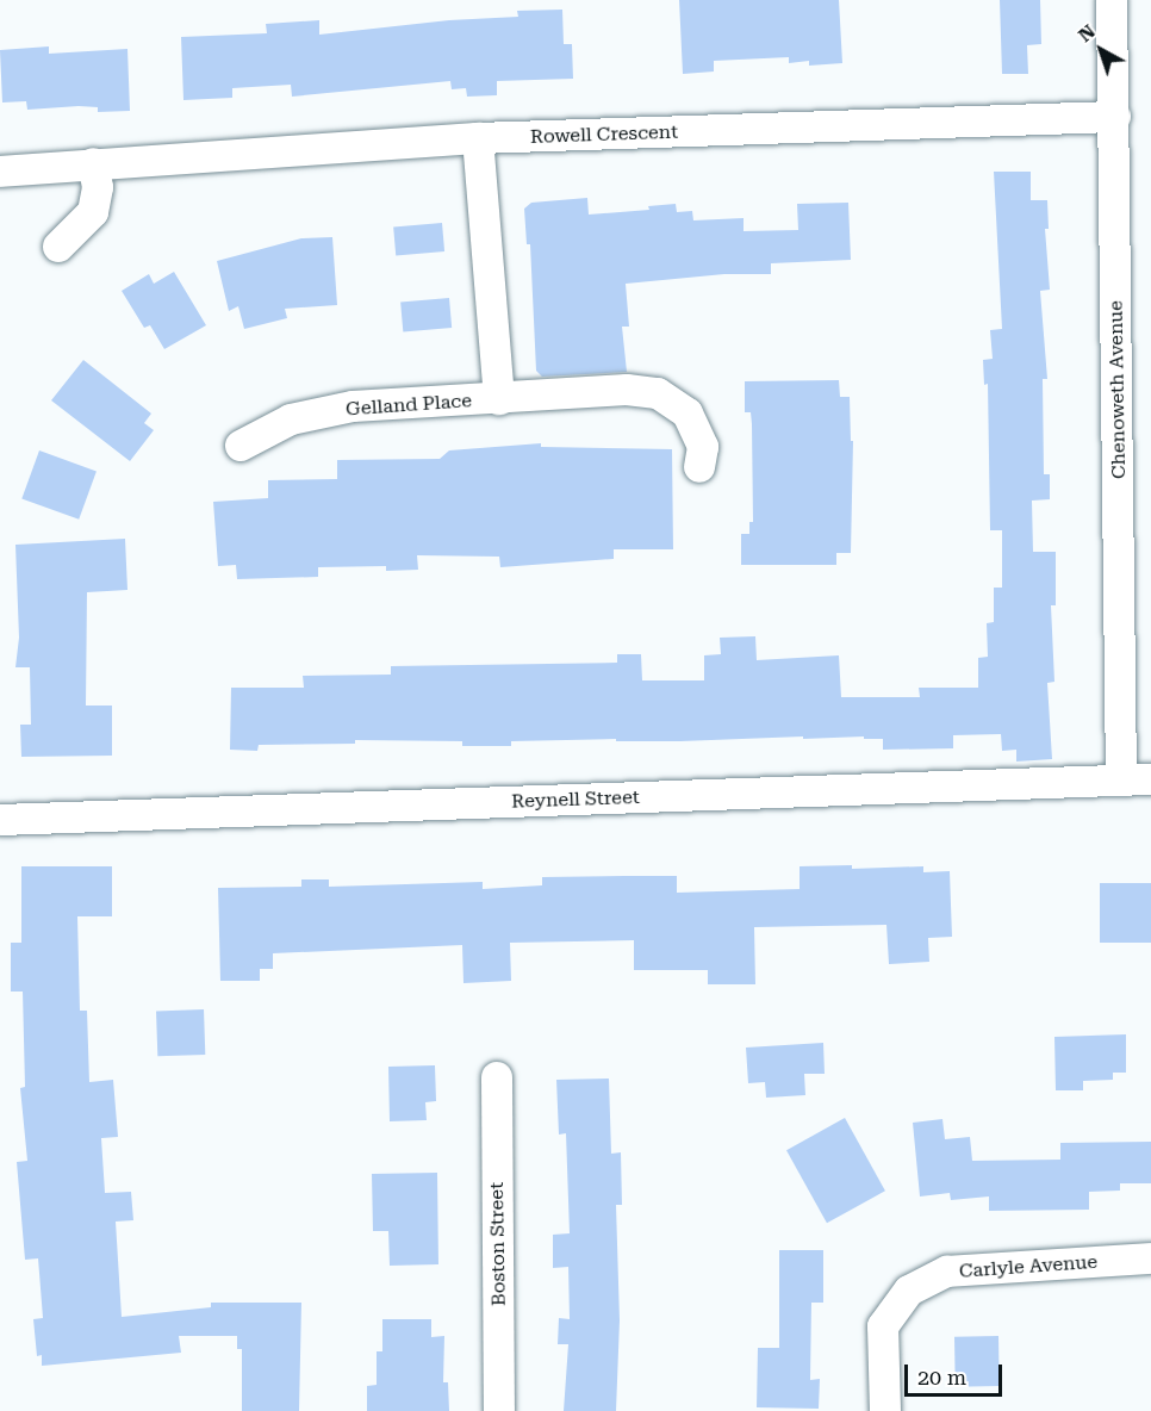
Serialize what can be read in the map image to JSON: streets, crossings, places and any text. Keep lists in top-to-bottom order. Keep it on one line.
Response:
{"streets":{"street":["Rowell Crescent","Chenoweth Avenue","Gelland Place","Reynell Street","Boston Street","Carlyle Avenue"]},"crossings":[["Rowell Crescent","Chenoweth Avenue"],["Rowell Crescent","Gelland Place"],["Chenoweth Avenue","Reynell Street"]],"scale_bar":"20 m","north":"top left"}
